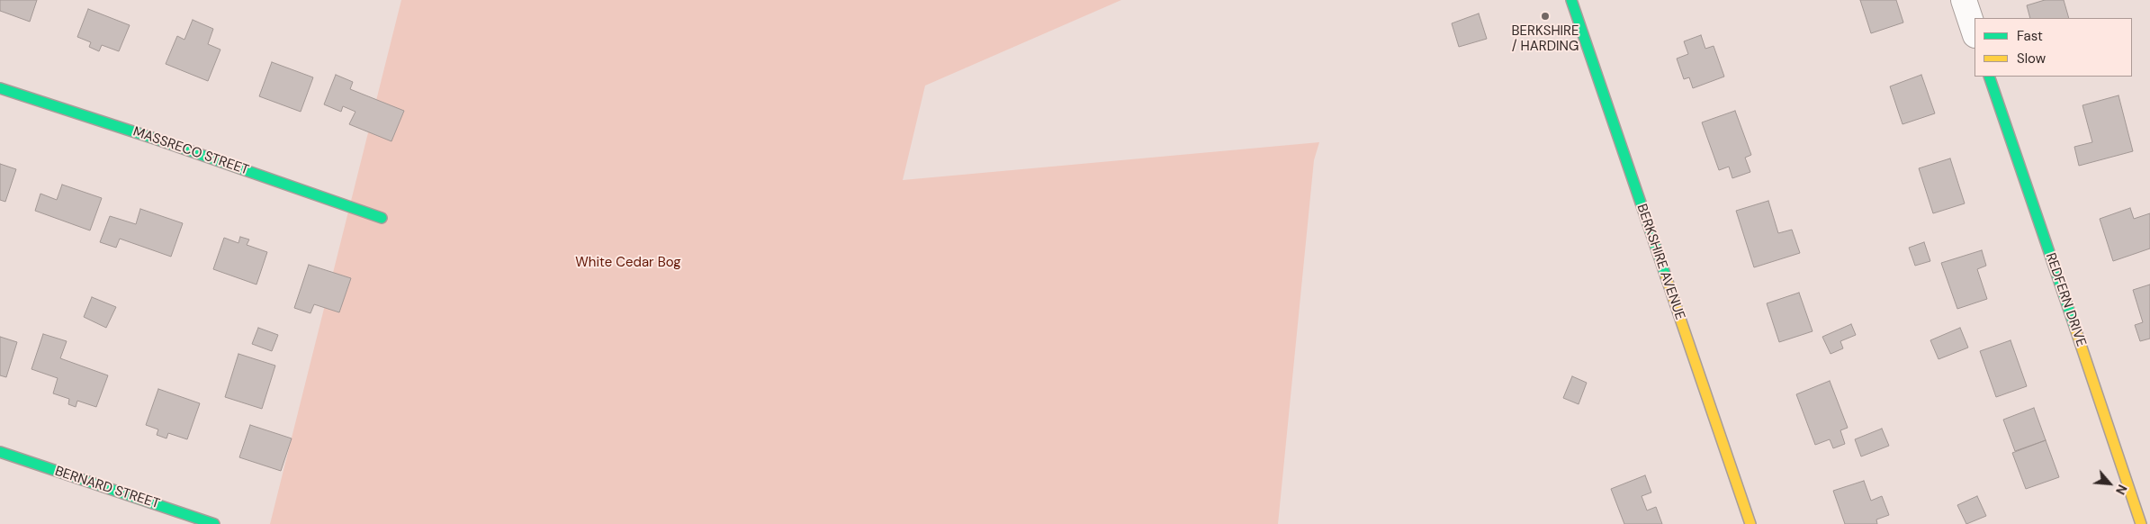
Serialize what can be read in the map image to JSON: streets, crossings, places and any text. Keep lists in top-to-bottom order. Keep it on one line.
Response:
{"streets":{"street":["MASSRECO STREET","BERKSHIRE AVENUE","REDFERN DRIVE","BERNARD STREET"]},"parks":["White Cedar Bog"],"places":["BERKSHIRE / HARDING"],"legend":["Fast","Slow"],"north":"bottom right"}
